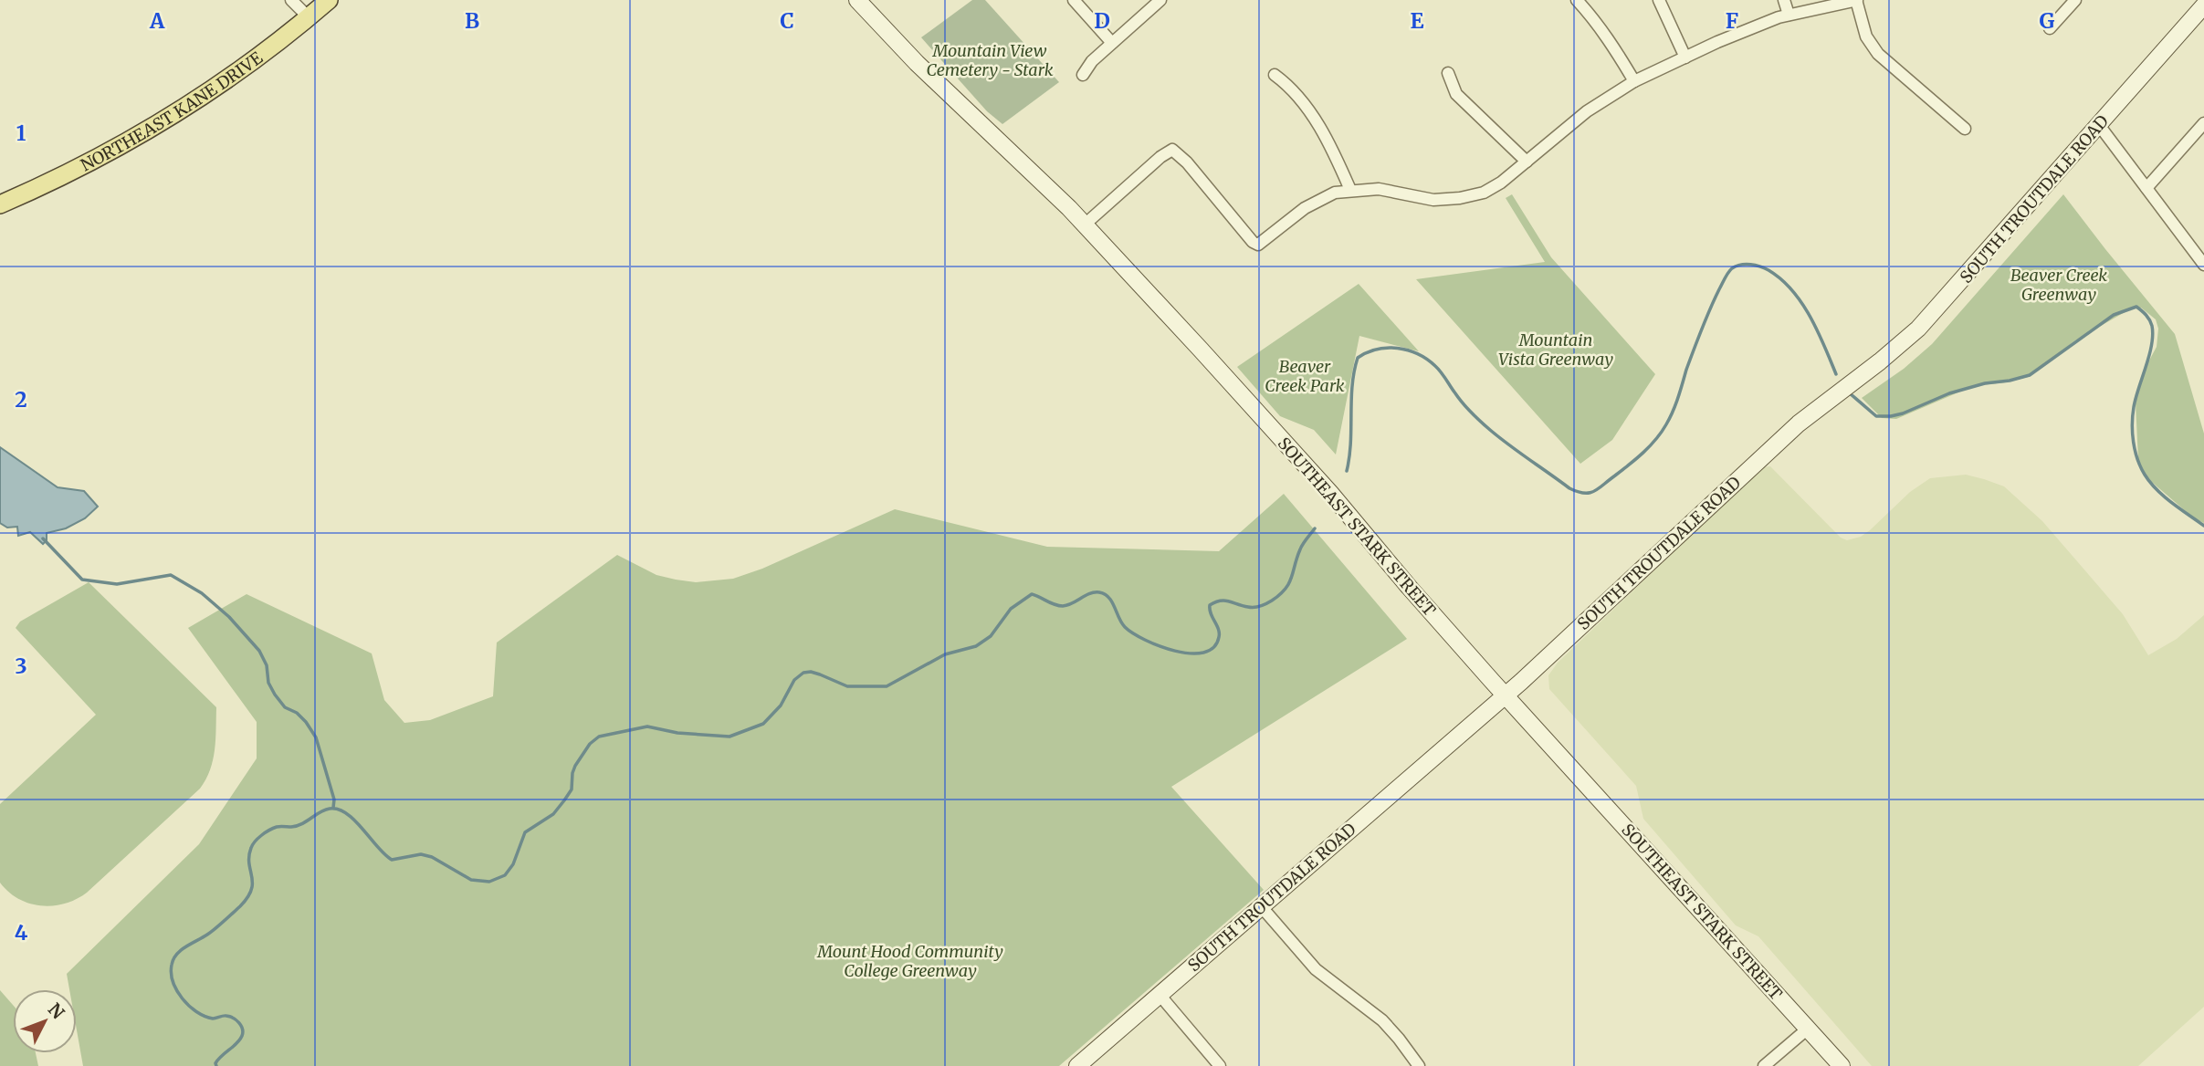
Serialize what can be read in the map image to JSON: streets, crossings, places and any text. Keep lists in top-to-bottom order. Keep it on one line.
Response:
{"streets":{"main road":["NORTHEAST KANE DRIVE","SOUTH TROUTDALE ROAD","SOUTHEAST STARK STREET"]},"crossings":[["SOUTH TROUTDALE ROAD","SOUTHEAST STARK STREET"]],"parks":["Mountain View Cemetery - Stark","Beaver Creek Greenway","Mountain Vista Greenway","Beaver Creek Park","Mount Hood Community College Greenway"],"north":"top right","grid":{"columns":["A","B","C","D","E","F","G"],"rows":["1","2","3","4"]}}
